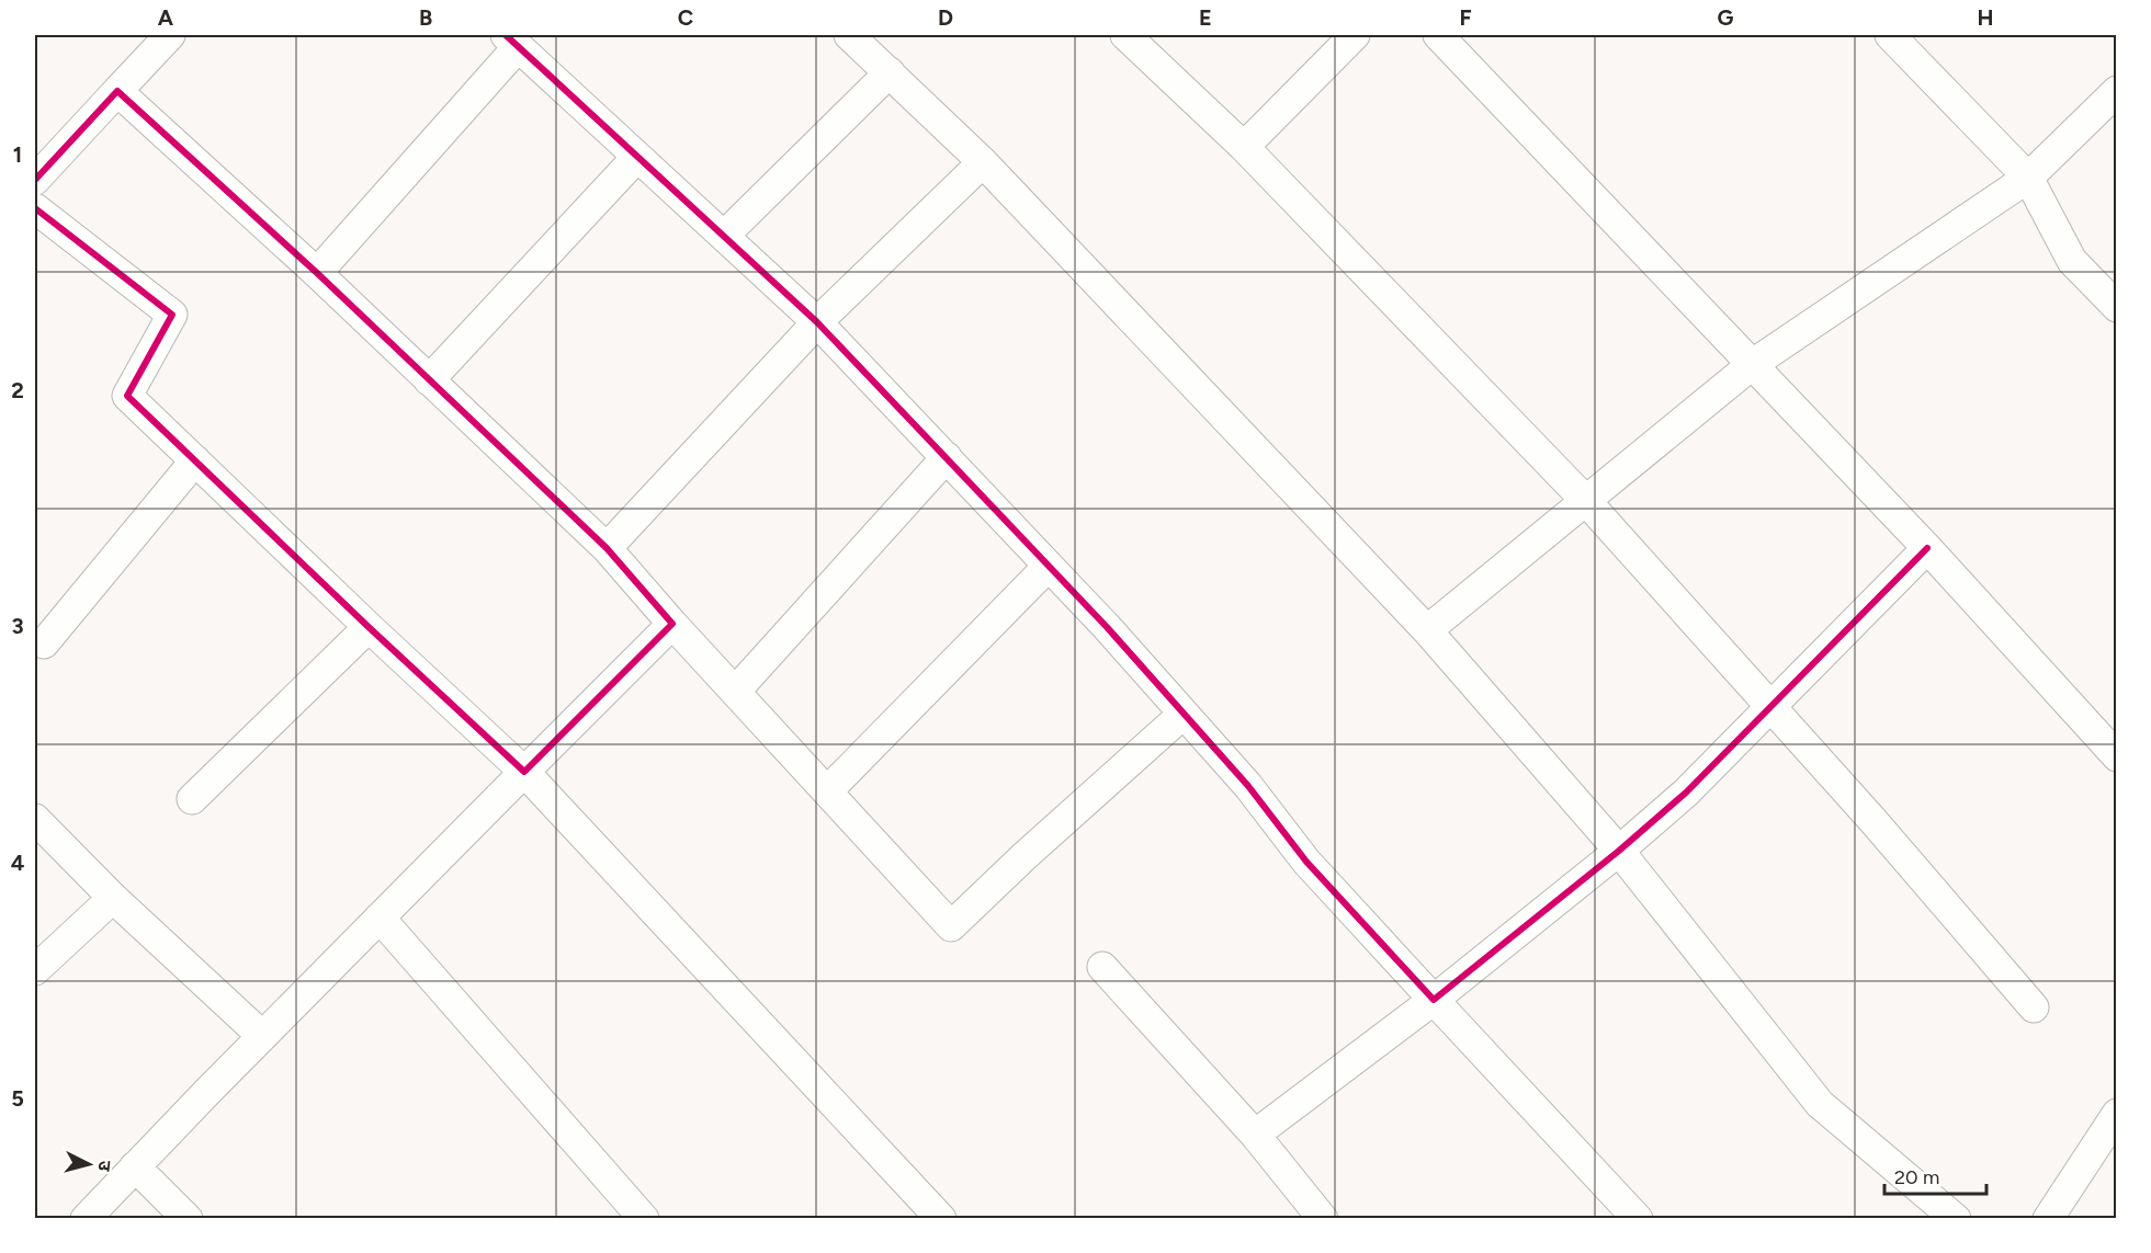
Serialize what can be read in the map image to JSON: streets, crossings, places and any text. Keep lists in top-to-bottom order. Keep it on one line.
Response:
{"scale_bar":"20 m","north":"right","grid":{"columns":["A","B","C","D","E","F","G","H"],"rows":["1","2","3","4","5"]}}
